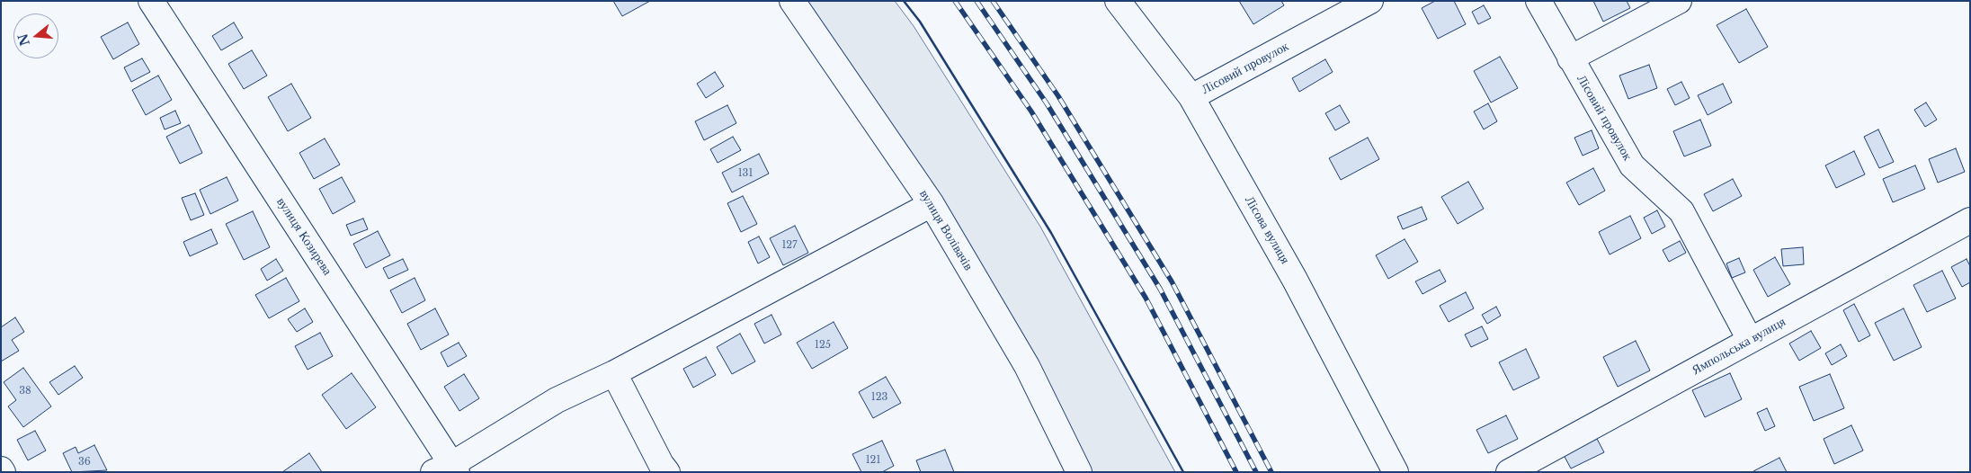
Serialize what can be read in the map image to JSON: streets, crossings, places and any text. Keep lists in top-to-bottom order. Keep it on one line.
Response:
{"streets":{"street":["Лісовий провулок","вулиця Волівачів","Лісова вулиця","вулиця Козирева","Ямпольська вулиця"]},"crossings":[["Лісовий провулок","Лісова вулиця"],["Лісовий провулок","Ямпольська вулиця"]],"house_numbers":["131","127","125","38","123","121","36"],"north":"left"}
